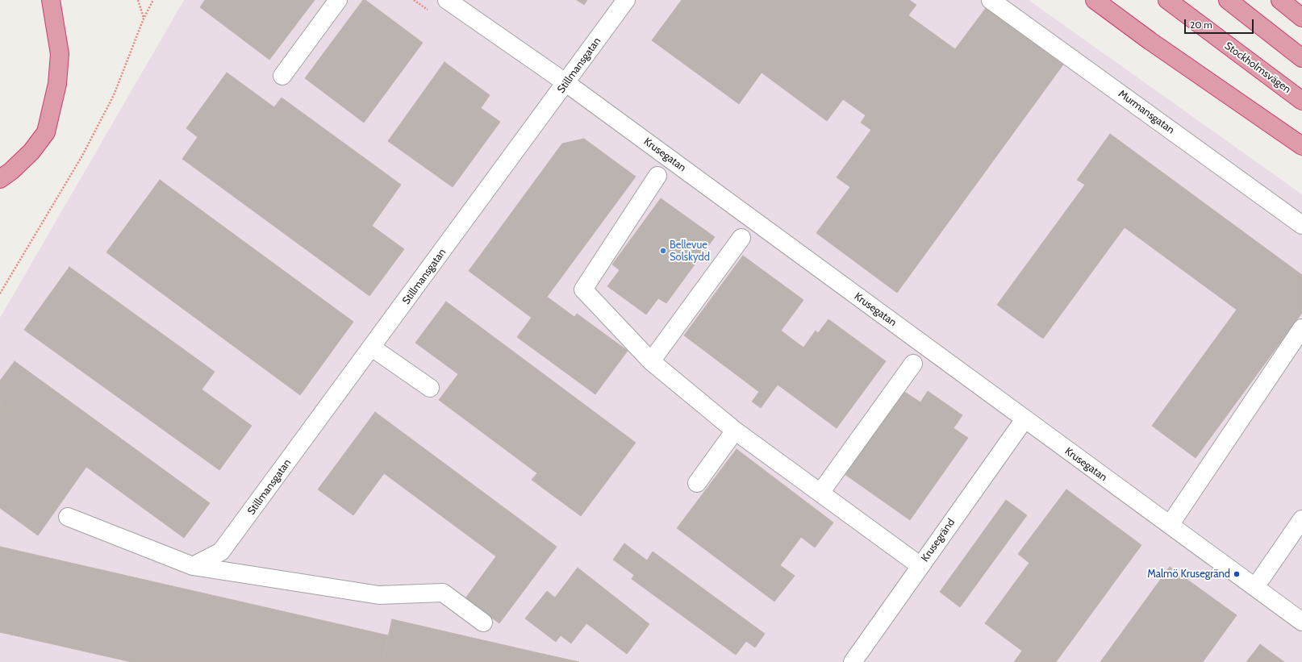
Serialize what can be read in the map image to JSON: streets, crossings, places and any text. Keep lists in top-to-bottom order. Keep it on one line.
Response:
{"streets":{"highway":["Stockholmsvägen"],"street":["Stillmansgatan","Murmansgatan","Krusegatan","Krusegränd"]},"crossings":[["Stillmansgatan","Krusegatan"],["Krusegatan","Krusegränd"]],"places":["Bellevue Solskydd","Malmö Krusegränd"],"scale_bar":"20 m"}
